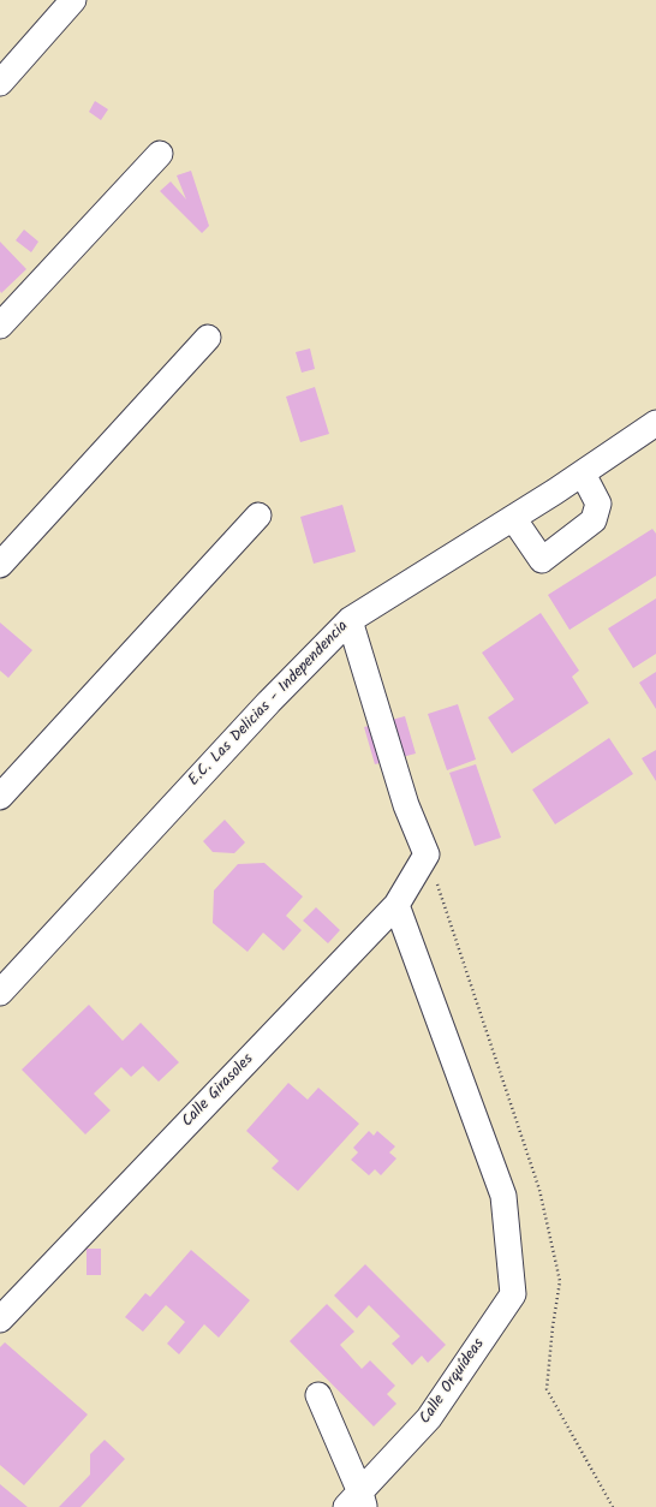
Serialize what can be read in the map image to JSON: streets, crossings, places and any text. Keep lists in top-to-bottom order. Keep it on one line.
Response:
{"streets":{"street":["E.C. Las Delicias - Independencia","Calle Girasoles","Calle Orquídeas"]},"crossings":[["E.C. Las Delicias - Independencia","Calle Girasoles"],["Calle Girasoles","Calle Orquídeas"]]}
